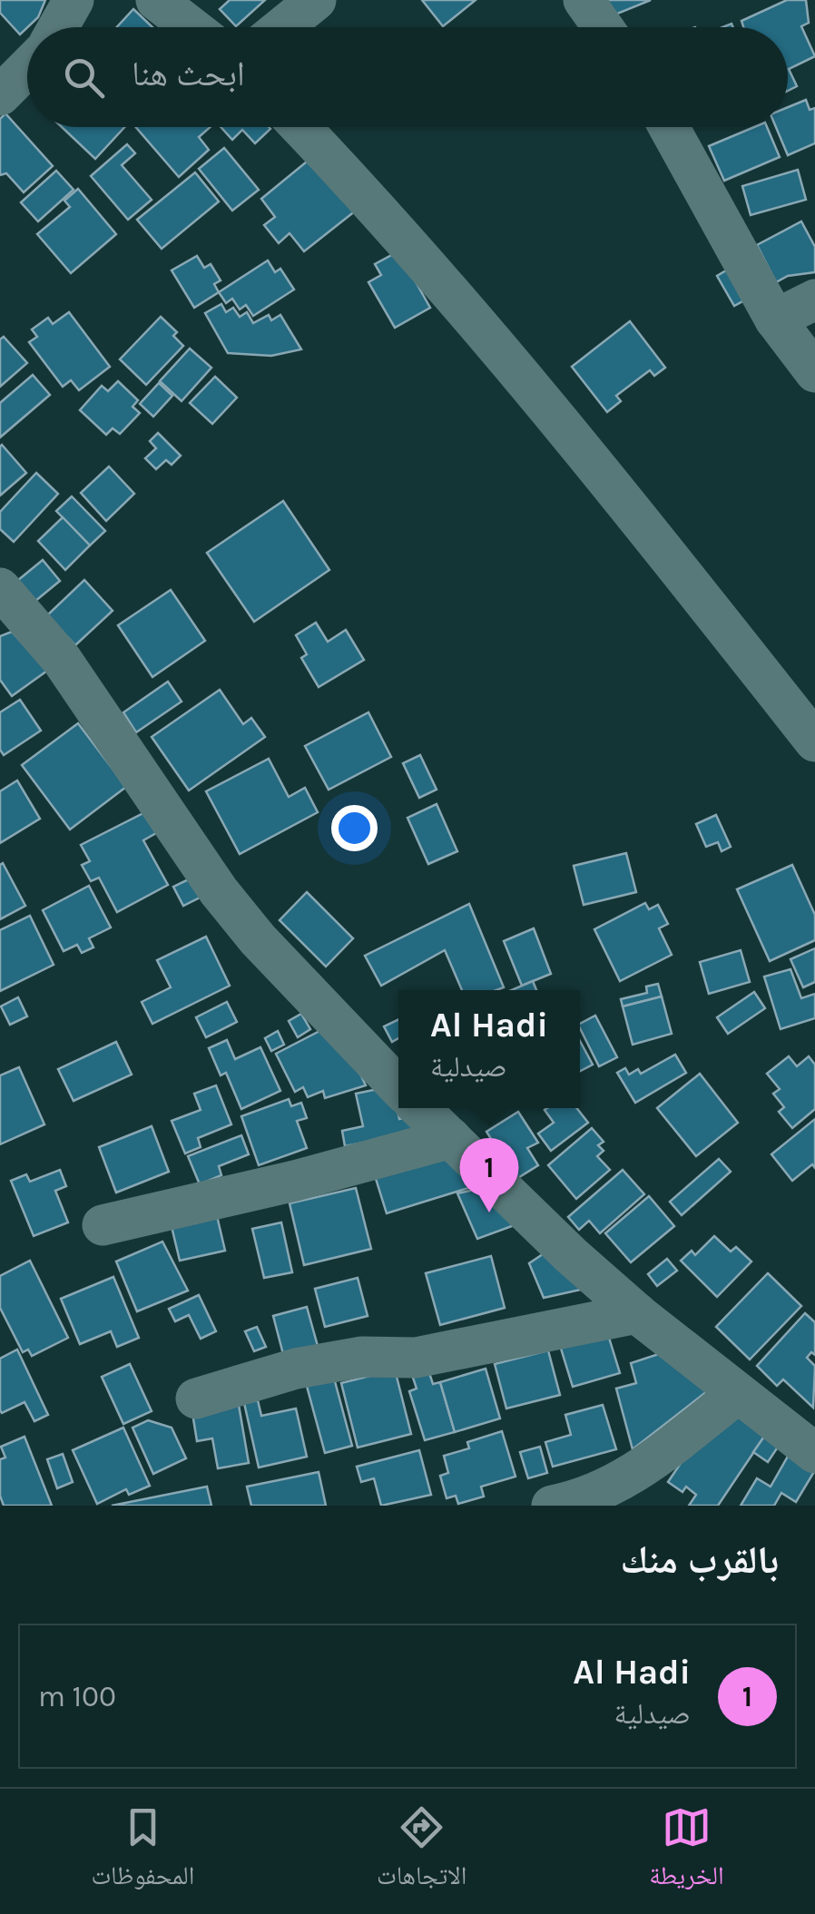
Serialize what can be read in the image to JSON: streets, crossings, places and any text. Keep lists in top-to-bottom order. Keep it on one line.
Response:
{"page":{"search":"ابحث هنا","popup":["Al Hadi","صيدلية"],"pins":"1","heading":"بالقرب منك","list":[{"mark":"1","name":"Al Hadi","note":"صيدلية","value":"100 m"}],"nav":["الخريطة","الاتجاهات","المحفوظات"]}}
